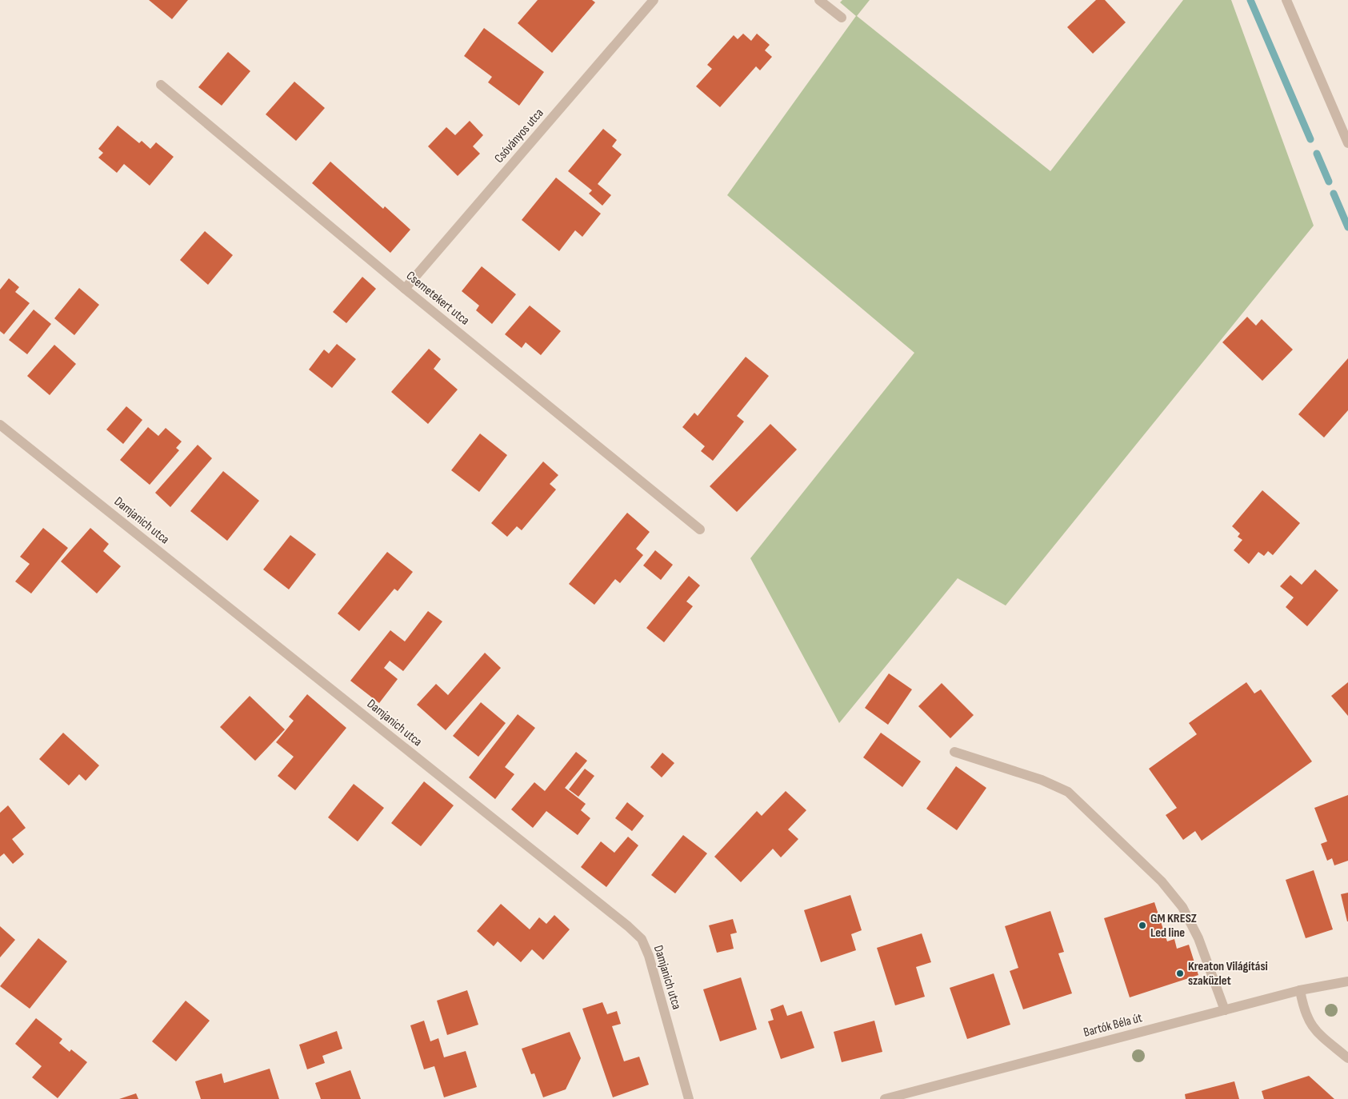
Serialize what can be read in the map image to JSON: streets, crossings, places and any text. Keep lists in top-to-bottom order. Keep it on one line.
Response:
{"streets":{"street":["Csóványos utca","Csemetekert utca","Damjanich utca","Bartók Béla út"]},"crossings":[["Csóványos utca","Csemetekert utca"]],"places":["GM KRESZ Led line","Kreaton Világítási szaküzlet"]}
